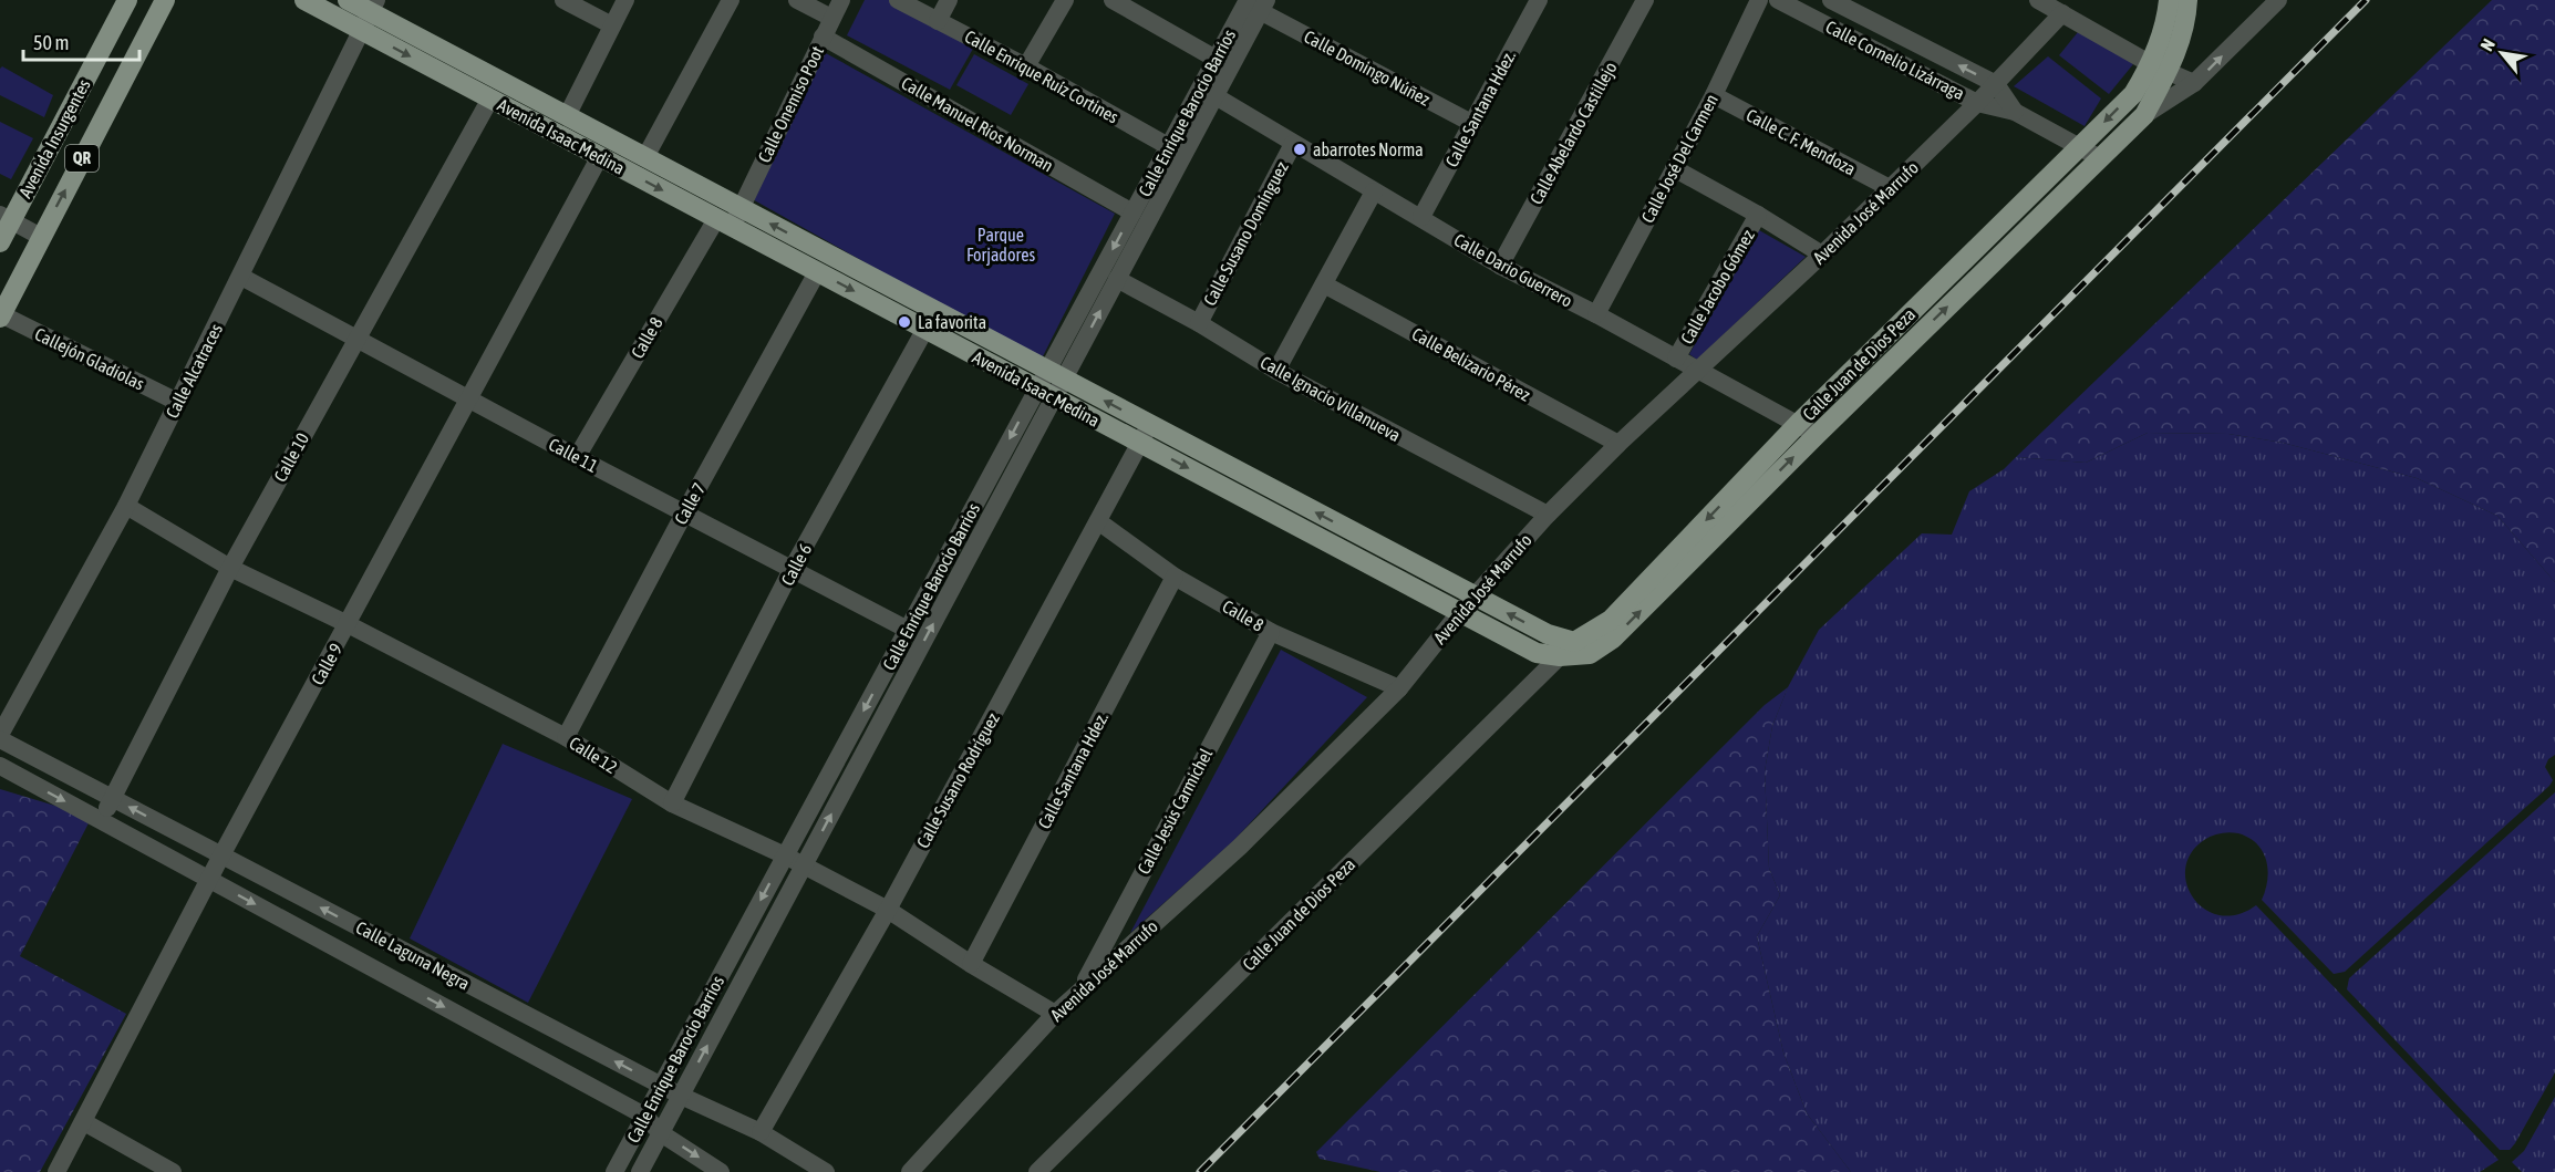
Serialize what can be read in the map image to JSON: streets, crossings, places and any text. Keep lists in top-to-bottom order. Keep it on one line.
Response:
{"streets":{"main road":["Avenida Isaac Medina","Avenida Insurgentes","QR","Calle Juan de Dios Peza"],"street":["Calle Cornelio Lizárraga","Calle Domingo Núñez","Calle Enrique Ruíz Cortines","Calle Onemiso Poot","Calle Santana Hdez.","Calle Enrique Barocio Barrios","Calle Manuel Ríos Norman","Calle Abelardo Castillejo","Calle C. F. Mendoza","Calle José Del Carmen","Avenida José Marrufo","Calle Susano Domínguez","Calle Dario Guerrero","Calle Jacobo Gómez","Calle 8","Callejón Gladiolas","Calle Belizario Pérez","Calle Alcatraces","Calle Ignacio Villanueva","Calle 11","Calle 10","Calle 7","Calle 6","Calle 9","Calle 12","Calle Susano Rodríguez","Calle Jesús Carmichel","Calle Laguna Negra"]},"crossings":[["Calle Cornelio Lizárraga","Avenida José Marrufo"],["Calle Cornelio Lizárraga","Calle Juan de Dios Peza"],["Calle Domingo Núñez","Calle Santana Hdez."],["Calle Domingo Núñez","Calle Enrique Barocio Barrios"],["Calle Enrique Ruíz Cortines","Calle Enrique Barocio Barrios"],["Calle Onemiso Poot","Calle Manuel Ríos Norman"],["Calle Onemiso Poot","Avenida Isaac Medina"],["Calle Onemiso Poot","Calle 8"],["Calle Santana Hdez.","Calle Dario Guerrero"],["Calle Santana Hdez.","Calle 8"],["Calle Santana Hdez.","Calle 12"],["Calle Enrique Barocio Barrios","Calle Manuel Ríos Norman"],["Calle Enrique Barocio Barrios","Avenida Isaac Medina"],["Calle Enrique Barocio Barrios","Calle Dario Guerrero"],["Calle Enrique Barocio Barrios","Calle Ignacio Villanueva"],["Calle Enrique Barocio Barrios","Calle 11"],["Calle Enrique Barocio Barrios","Calle 12"],["Calle Enrique Barocio Barrios","Calle Laguna Negra"],["Calle Abelardo Castillejo","Calle Dario Guerrero"],["Avenida Isaac Medina","Avenida José Marrufo"],["Avenida Isaac Medina","Calle 8"],["Avenida Isaac Medina","Calle Juan de Dios Peza"],["Avenida Isaac Medina","Calle Alcatraces"],["Avenida Isaac Medina","Calle 10"],["Avenida Isaac Medina","Calle 7"],["Avenida Isaac Medina","Calle 6"],["Avenida Isaac Medina","Calle 9"],["Avenida Isaac Medina","Calle Susano Rodríguez"],["Avenida Insurgentes","Callejón Gladiolas"],["Calle C. F. Mendoza","Calle José Del Carmen"],["Calle C. F. Mendoza","Avenida José Marrufo"],["Calle José Del Carmen","Calle Dario Guerrero"],["Avenida José Marrufo","Calle Dario Guerrero"],["Avenida José Marrufo","Calle 8"],["Avenida José Marrufo","Calle Belizario Pérez"],["Avenida José Marrufo","Calle Ignacio Villanueva"],["Avenida José Marrufo","Calle 12"],["Avenida José Marrufo","Calle Jesús Carmichel"],["Calle Susano Domínguez","Calle Dario Guerrero"],["Calle Susano Domínguez","Calle Ignacio Villanueva"],["Calle Dario Guerrero","Calle Jacobo Gómez"],["Calle Dario Guerrero","Calle Juan de Dios Peza"],["Calle 8","Calle 11"],["Calle 8","Calle Susano Rodríguez"],["Calle 8","Calle Jesús Carmichel"],["Callejón Gladiolas","Calle Alcatraces"],["Calle Alcatraces","Calle 11"],["Calle Alcatraces","Calle 12"],["Calle Alcatraces","Calle Laguna Negra"],["Calle 11","Calle 10"],["Calle 11","Calle 7"],["Calle 11","Calle 6"],["Calle 11","Calle 9"],["Calle 10","Calle 12"],["Calle 10","Calle Laguna Negra"],["Calle 7","Calle 12"],["Calle 6","Calle 12"],["Calle 9","Calle 12"],["Calle 9","Calle Laguna Negra"],["Calle 12","Calle Susano Rodríguez"],["Calle Susano Rodríguez","Calle Laguna Negra"]],"parks":["Parque Forjadores"],"places":["abarrotes Norma","La favorita"],"scale_bar":"50 m","north":"top left"}
